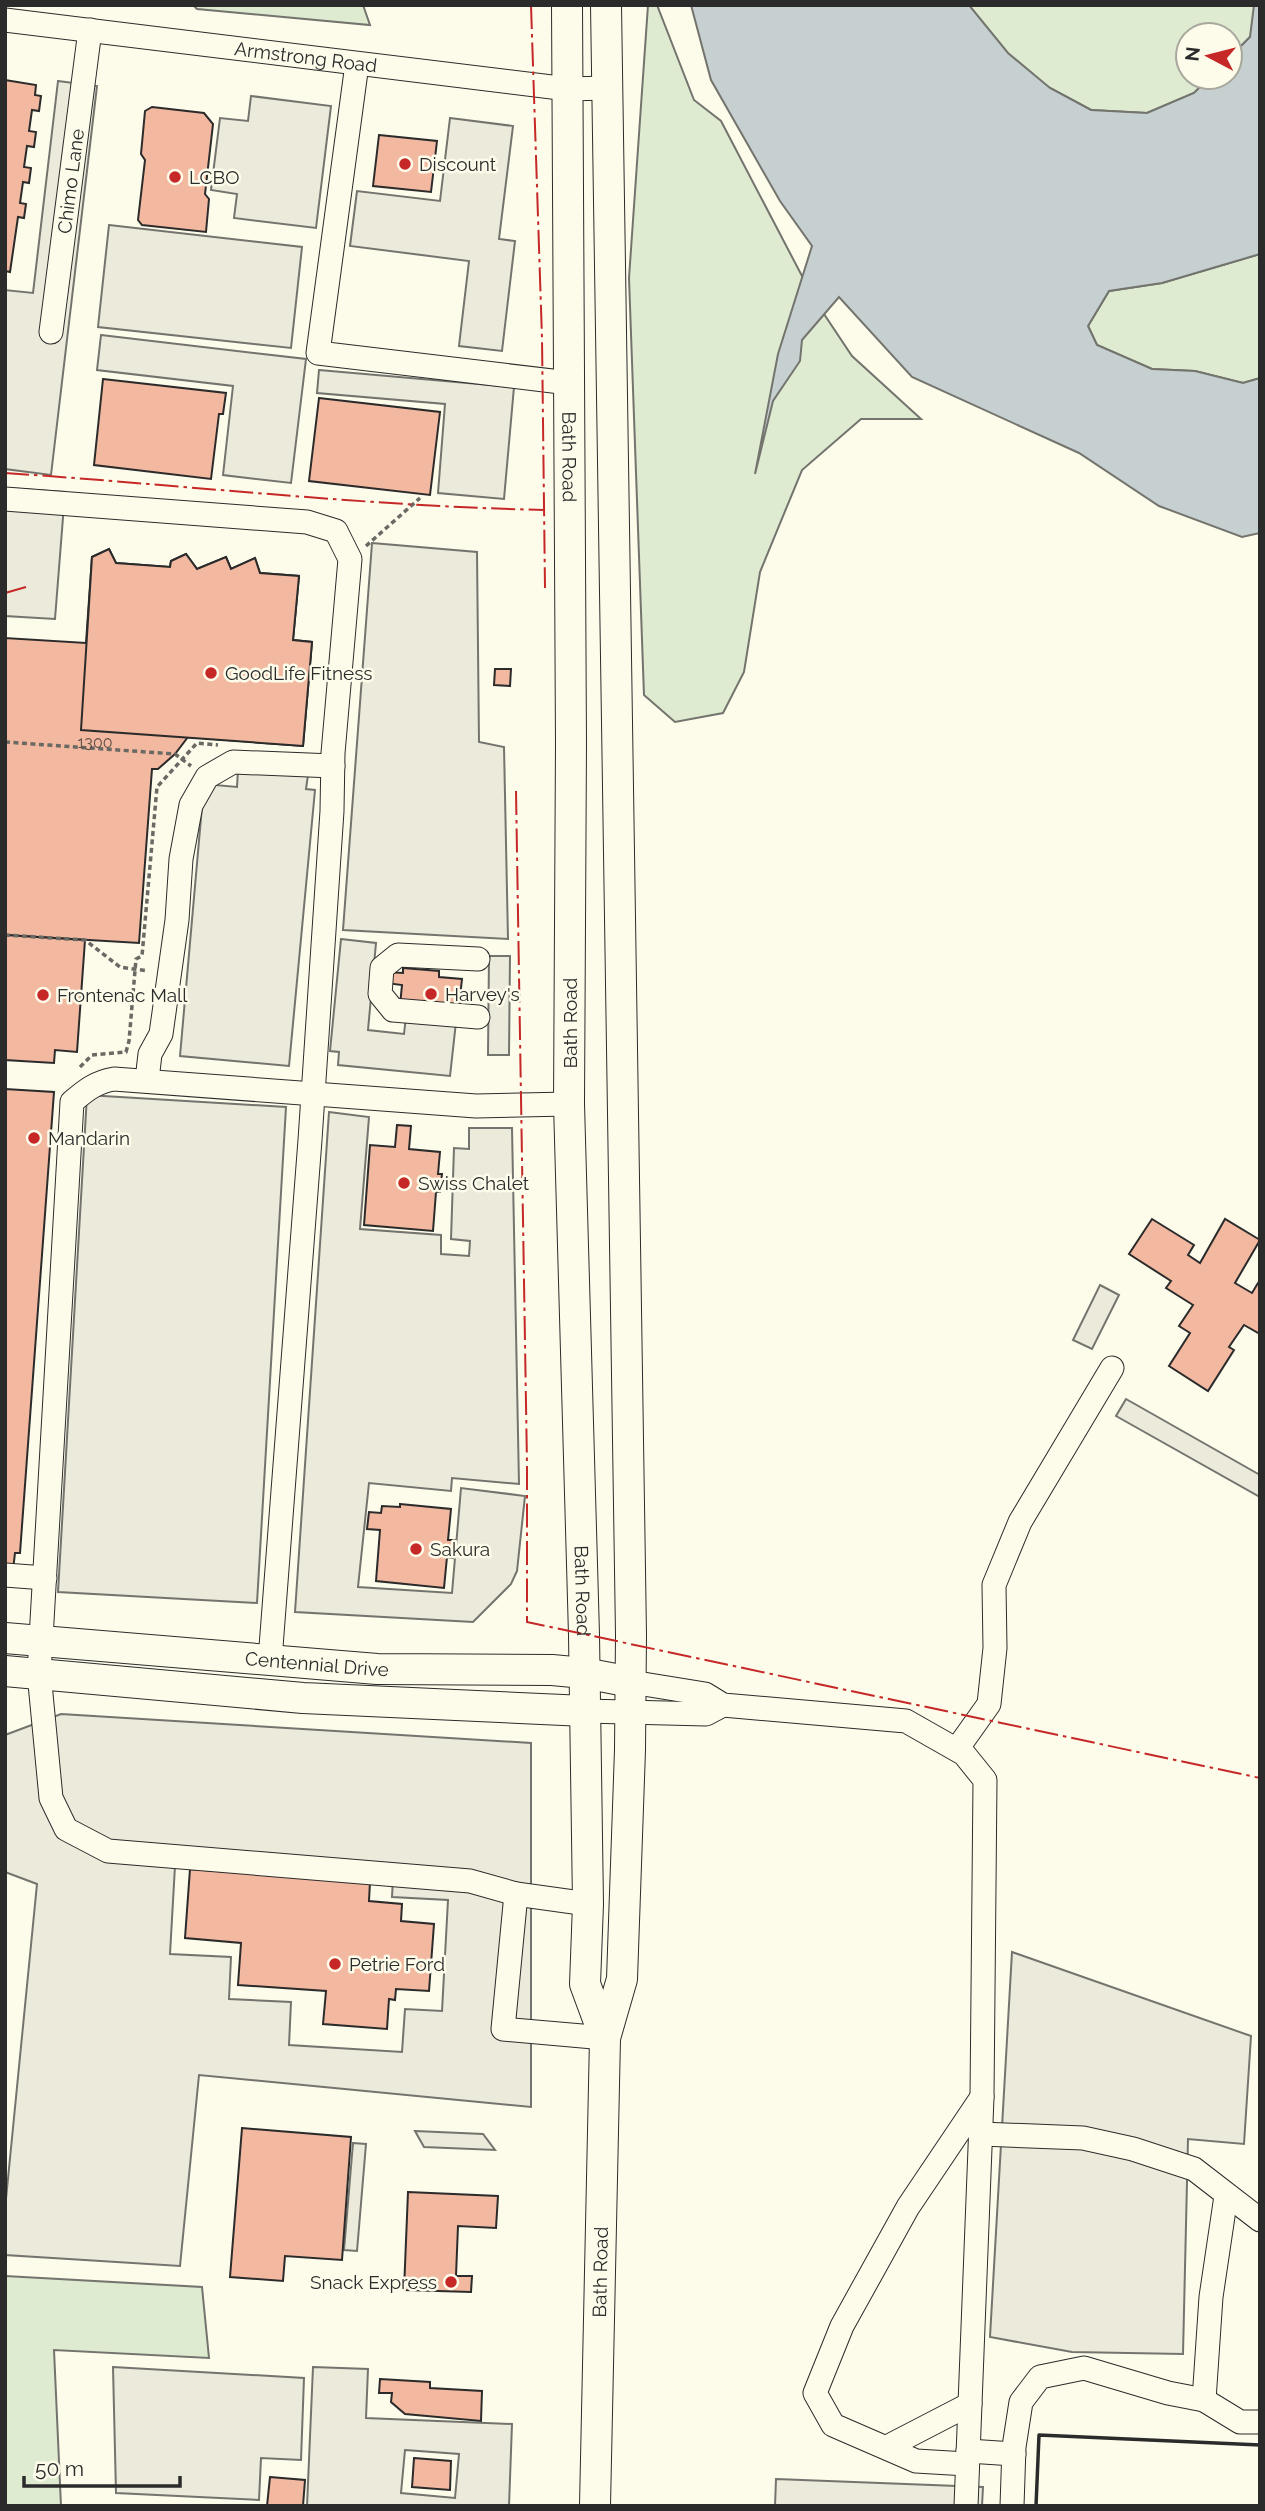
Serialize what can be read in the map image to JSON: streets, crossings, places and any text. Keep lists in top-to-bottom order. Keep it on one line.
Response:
{"streets":{"main road":["Bath Road","Centennial Drive"],"street":["Armstrong Road","Chimo Lane"]},"crossings":[["Armstrong Road","Chimo Lane"],["Armstrong Road","Bath Road"],["Bath Road","Centennial Drive"]],"places":["Discount","LCBO","GoodLife Fitness","Harvey's","Frontenac Mall","Mandarin","Swiss Chalet","Sakura","Petrie Ford","Snack Express"],"house_numbers":["1300"],"scale_bar":"50 m","north":"left"}
